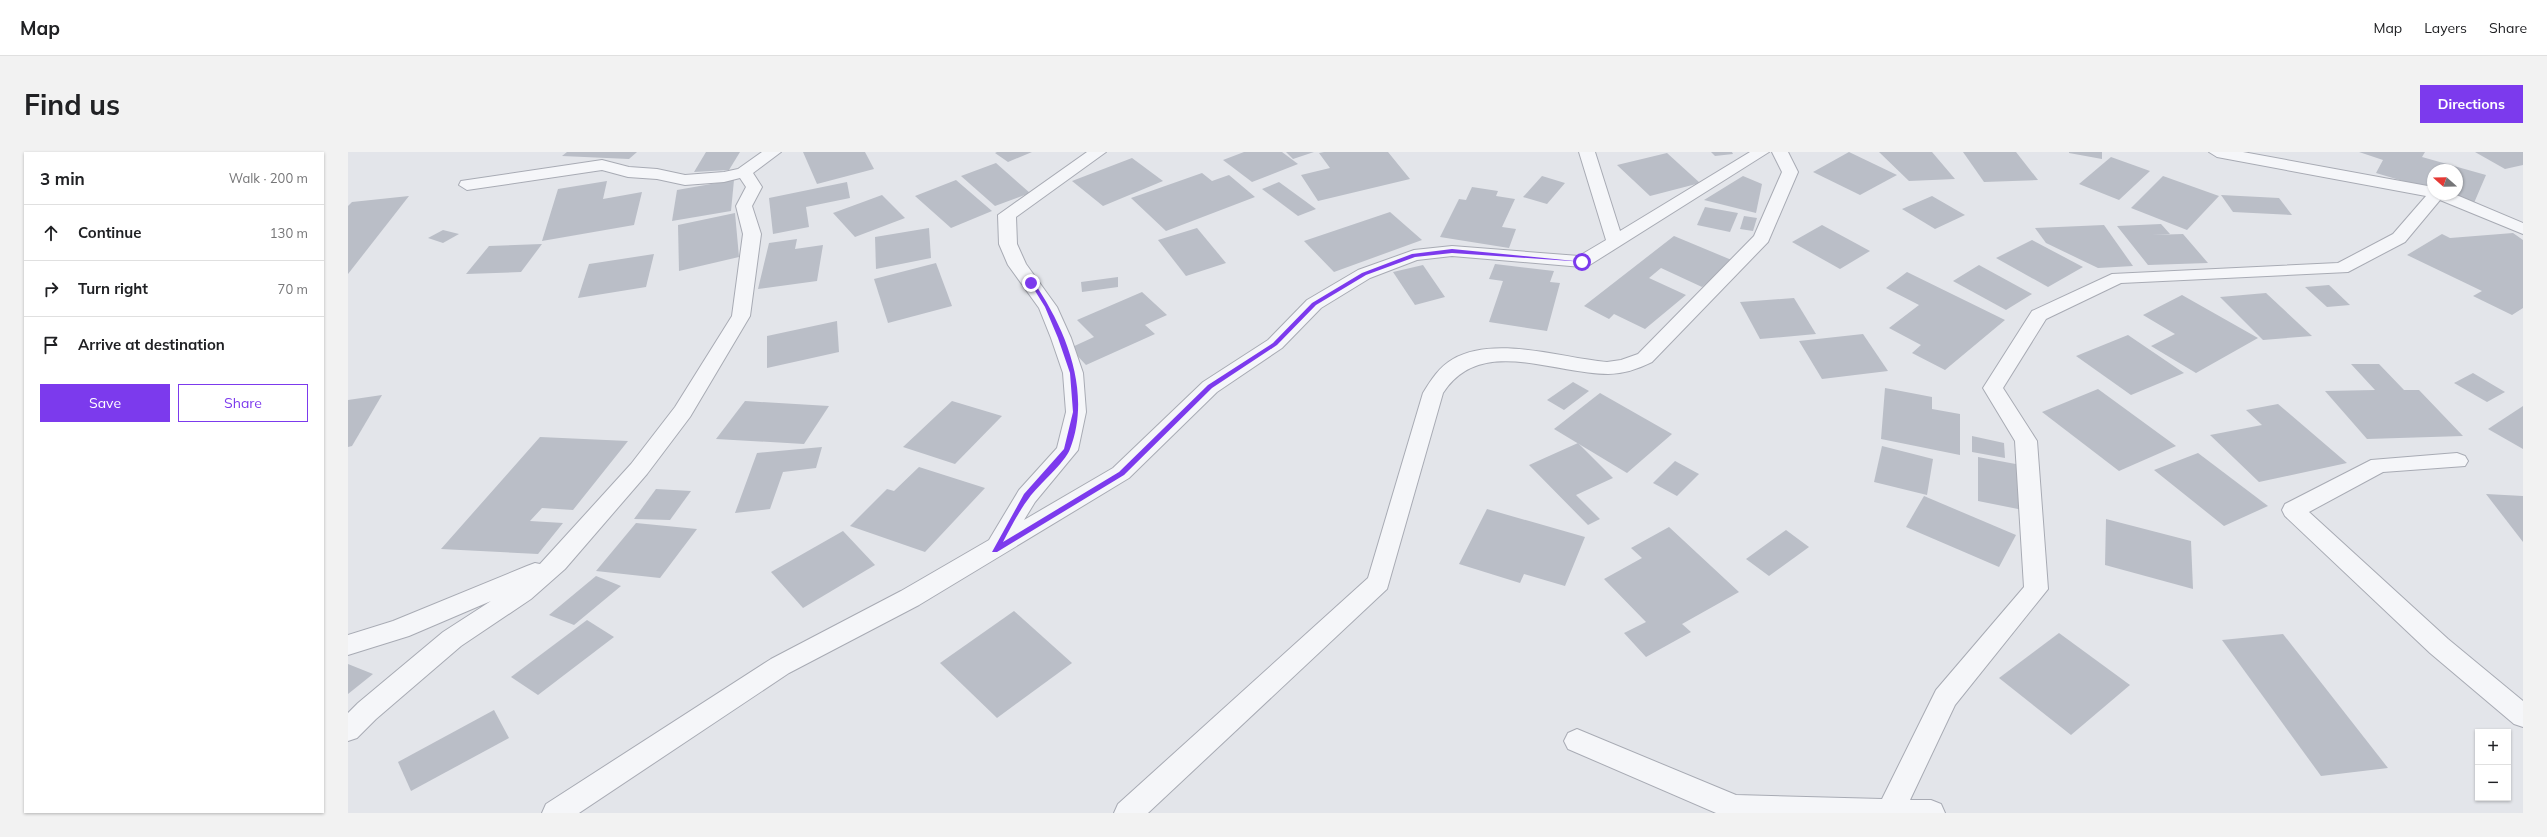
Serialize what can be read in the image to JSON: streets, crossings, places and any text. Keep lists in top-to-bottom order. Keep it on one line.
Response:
{"north":"left","page":{"header":"Map","nav":["Map","Layers","Share"],"buttons":["Directions",["Save","Share"]],"title":"Find us","heading":["3 min","Walk · 200 m"],"list":[["Continue","130 m"],["Turn right","70 m"],"Arrive at destination"],"map_buttons":["+","−"]}}
